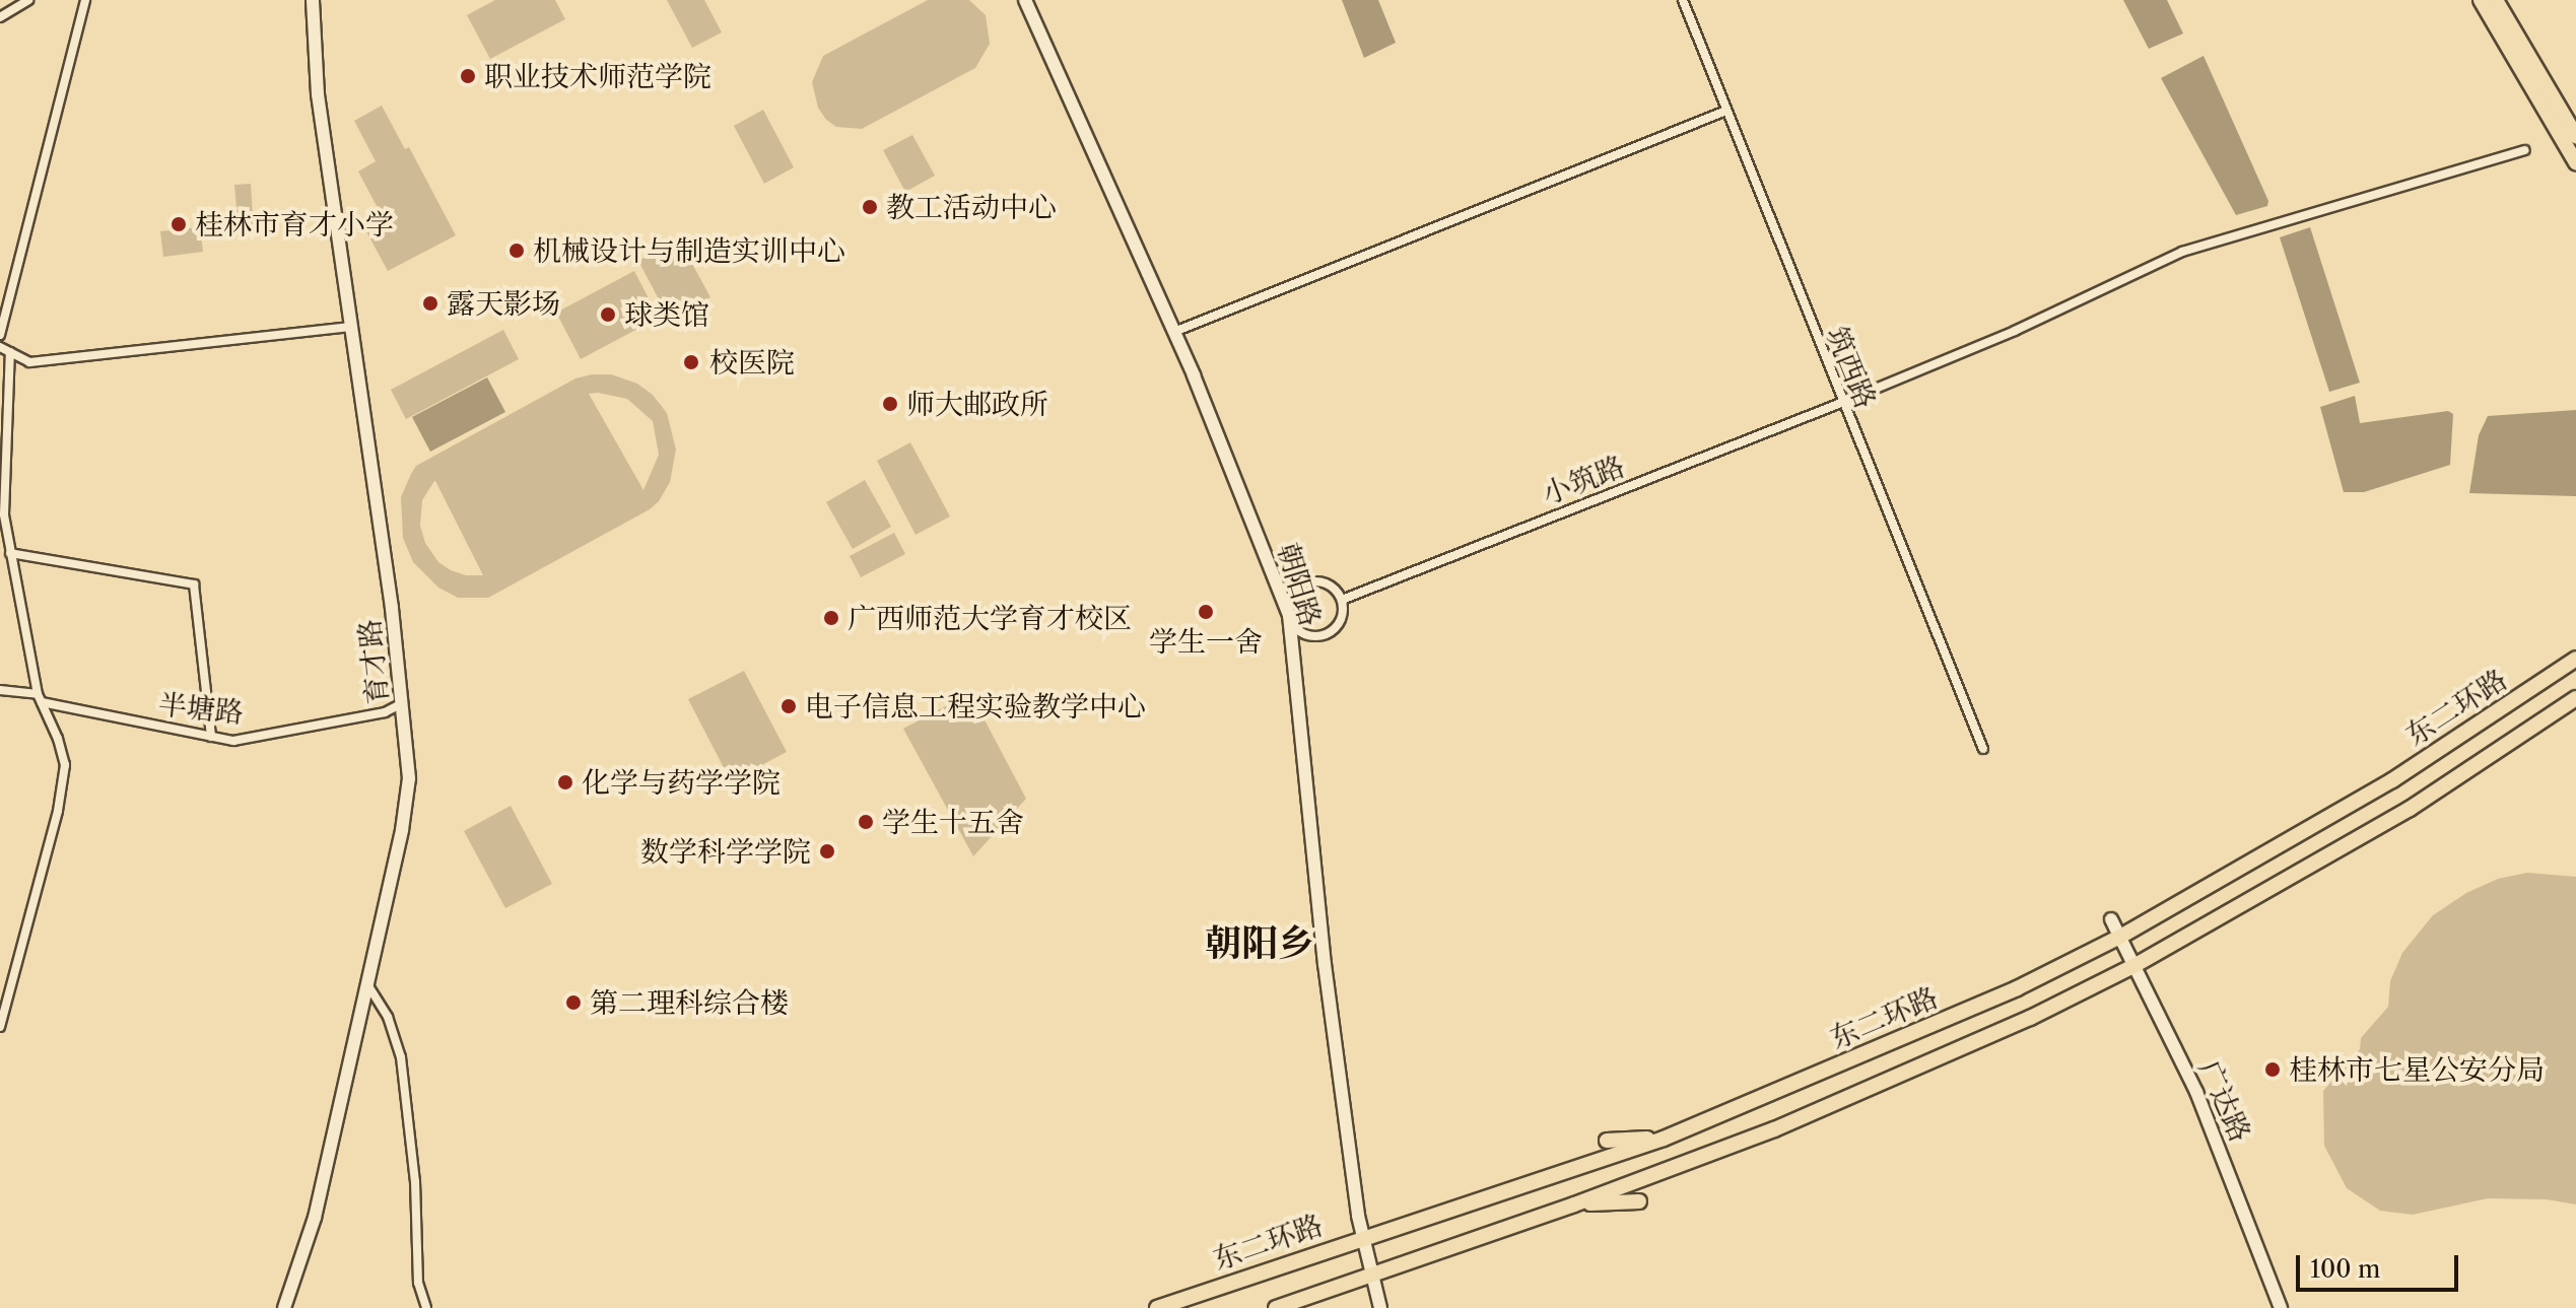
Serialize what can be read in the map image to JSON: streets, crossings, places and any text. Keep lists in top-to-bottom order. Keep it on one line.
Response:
{"streets":{"main road":["东二环路"],"street":["筑西路","小筑路","朝阳路","育才路","半塘路","广达路"]},"crossings":[["筑西路","小筑路"],["小筑路","朝阳路"],["朝阳路","东二环路"],["育才路","半塘路"],["东二环路","广达路"]],"districts":["朝阳乡"],"places":["职业技术师范学院","教工活动中心","桂林市育才小学","机械设计与制造实训中心","露天影场","球类馆","校医院","师大邮政所","学生一舍","广西师范大学育才校区","电子信息工程实验教学中心","化学与药学学院","学生十五舍","数学科学学院","第二理科综合楼","桂林市七星公安分局"],"scale_bar":"100 m"}
